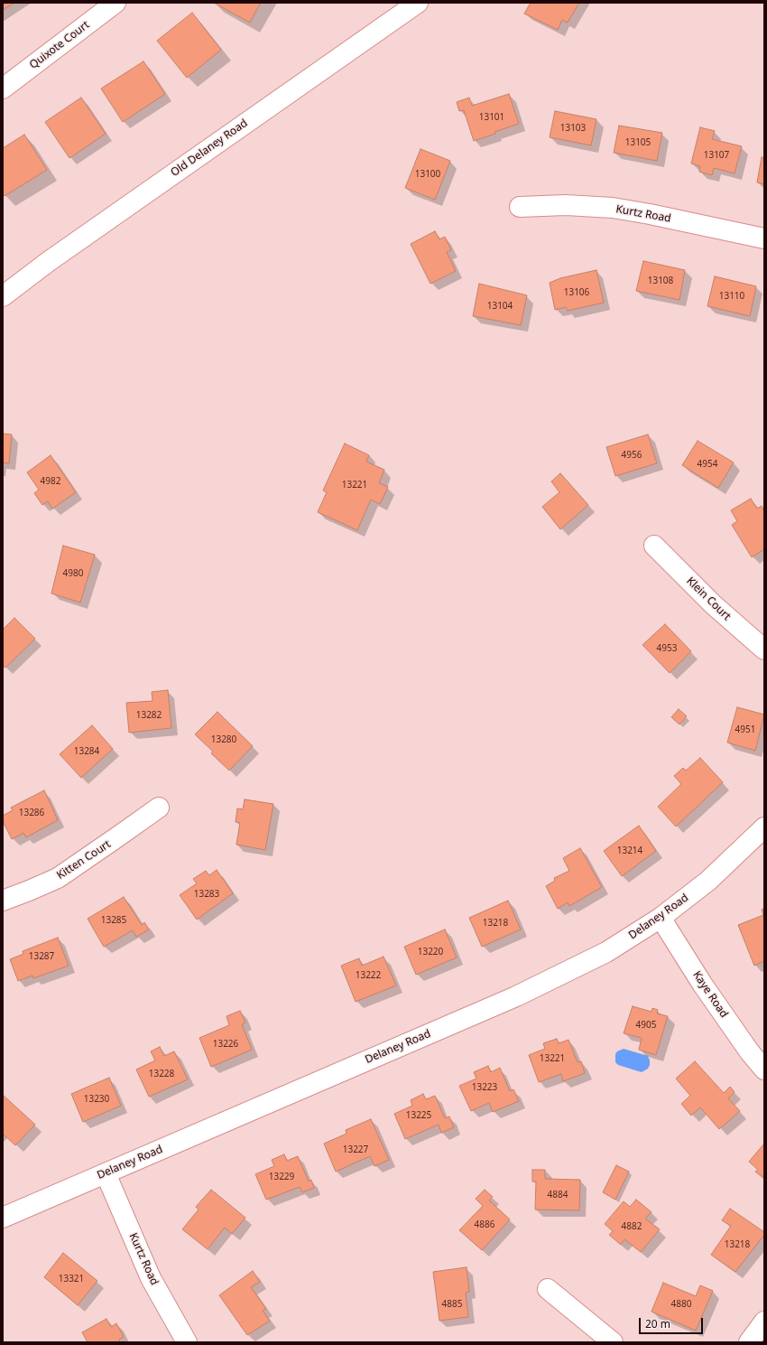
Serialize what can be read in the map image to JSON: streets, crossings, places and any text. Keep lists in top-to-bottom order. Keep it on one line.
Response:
{"streets":{"street":["Quixote Court","Old Delaney Road","Kurtz Road","Klein Court","Kitten Court","Delaney Road","Kaye Road"]},"crossings":[["Kurtz Road","Delaney Road"],["Delaney Road","Kaye Road"]],"house_numbers":["13101","13103","13105","13107","13100","13108","13106","13110","13104","4956","4954","4982","13221","4980","4953","13282","4951","13280","13284","13286","13214","13283","13285","13218","13220","13287","13222","4905","13226","13221","13228","13223","13230","13225","13227","13229","4884","4886","4882","13218","13321","4885","4880"],"scale_bar":"20 m"}
